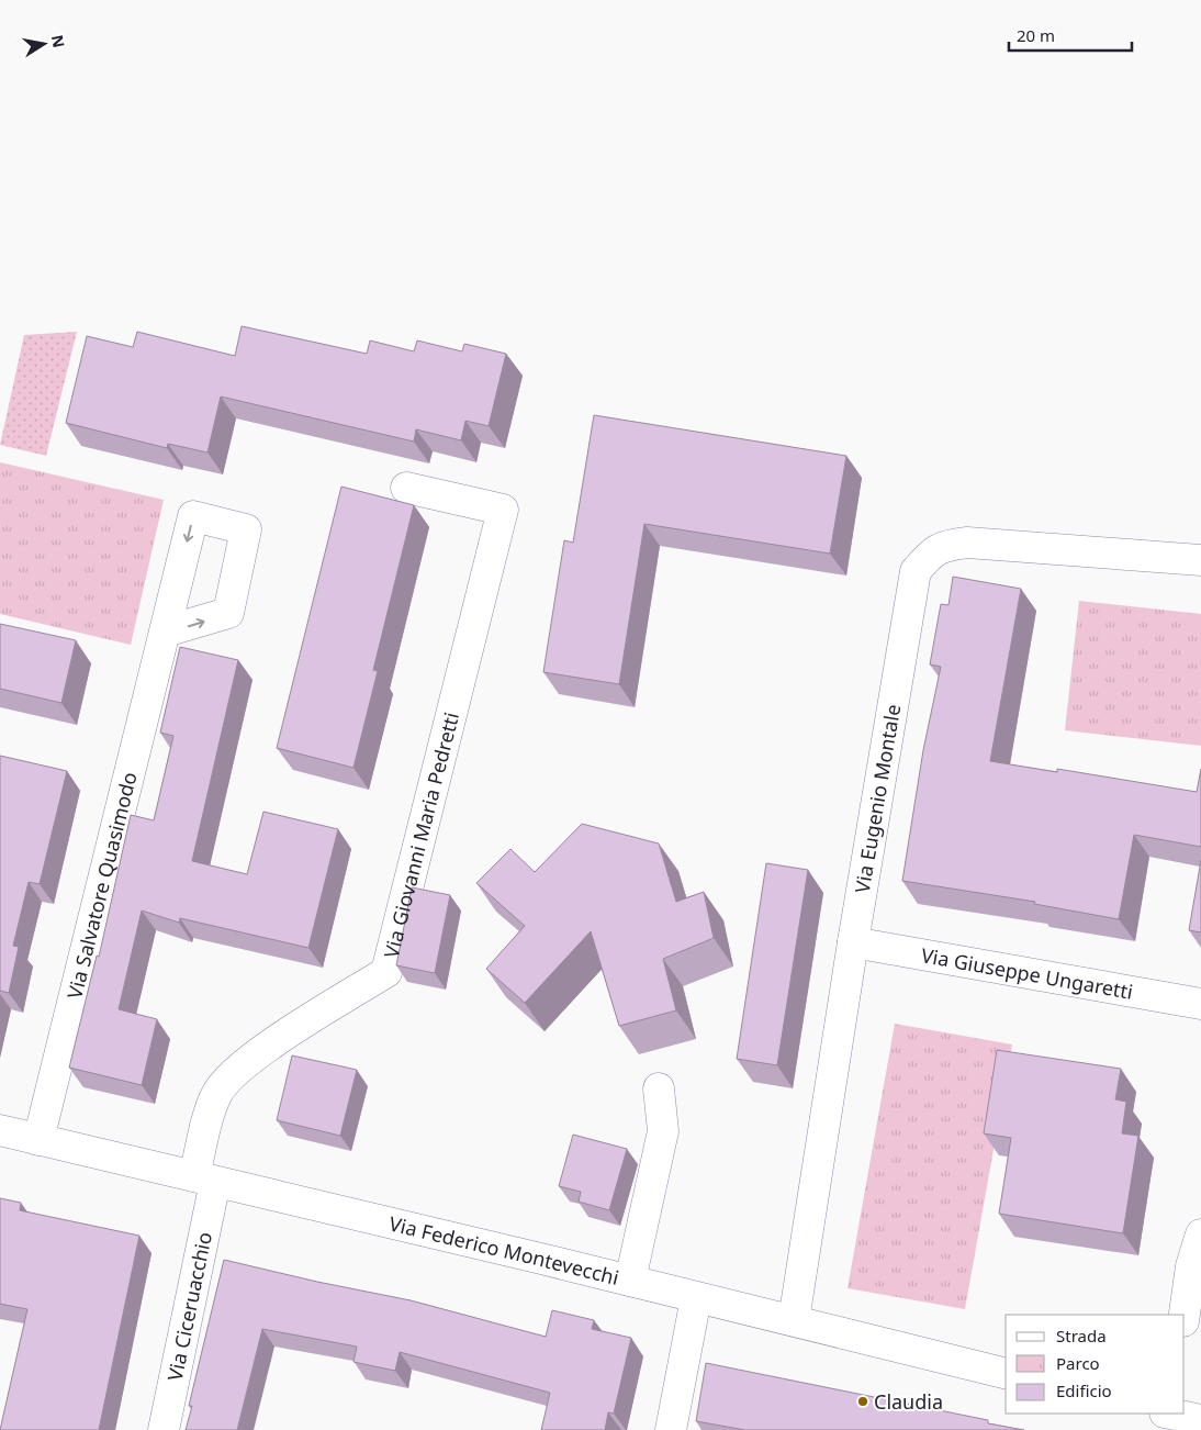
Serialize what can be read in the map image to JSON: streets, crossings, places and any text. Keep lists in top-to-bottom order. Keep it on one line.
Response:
{"streets":{"street":["Via Eugenio Montale","Via Giovanni Maria Pedretti","Via Salvatore Quasimodo","Via Giuseppe Ungaretti","Via Federico Montevecchi","Via Ciceruacchio"]},"crossings":[["Via Eugenio Montale","Via Giuseppe Ungaretti"],["Via Eugenio Montale","Via Federico Montevecchi"],["Via Giovanni Maria Pedretti","Via Federico Montevecchi"],["Via Giovanni Maria Pedretti","Via Ciceruacchio"],["Via Salvatore Quasimodo","Via Federico Montevecchi"],["Via Federico Montevecchi","Via Ciceruacchio"]],"places":["Claudia"],"legend":["Strada","Parco","Edificio"],"scale_bar":"20 m","north":"right"}
